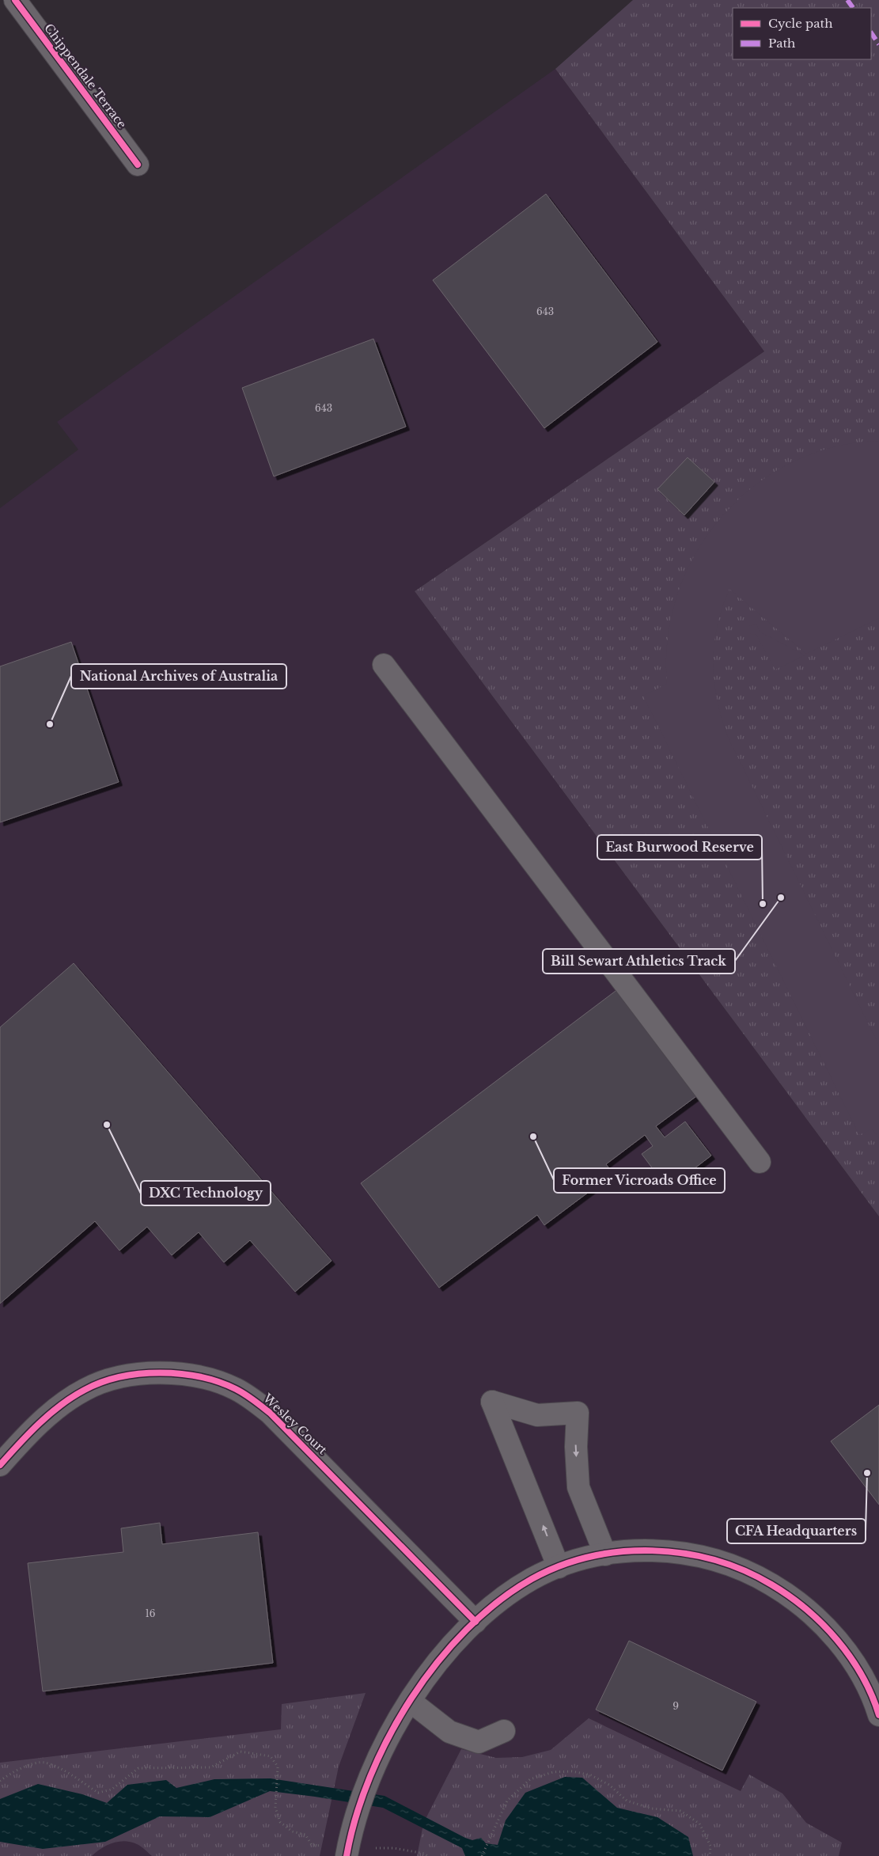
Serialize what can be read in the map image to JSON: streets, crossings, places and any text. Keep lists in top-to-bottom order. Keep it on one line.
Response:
{"streets":{"street":["Chippendale Terrace","Wesley Court"]},"places":["National Archives of Australia","Bill Sewart Athletics Track","East Burwood Reserve","DXC Technology","Former Vicroads Office","CFA Headquarters"],"house_numbers":["643","643","16","9"],"legend":["Cycle path","Path"]}
